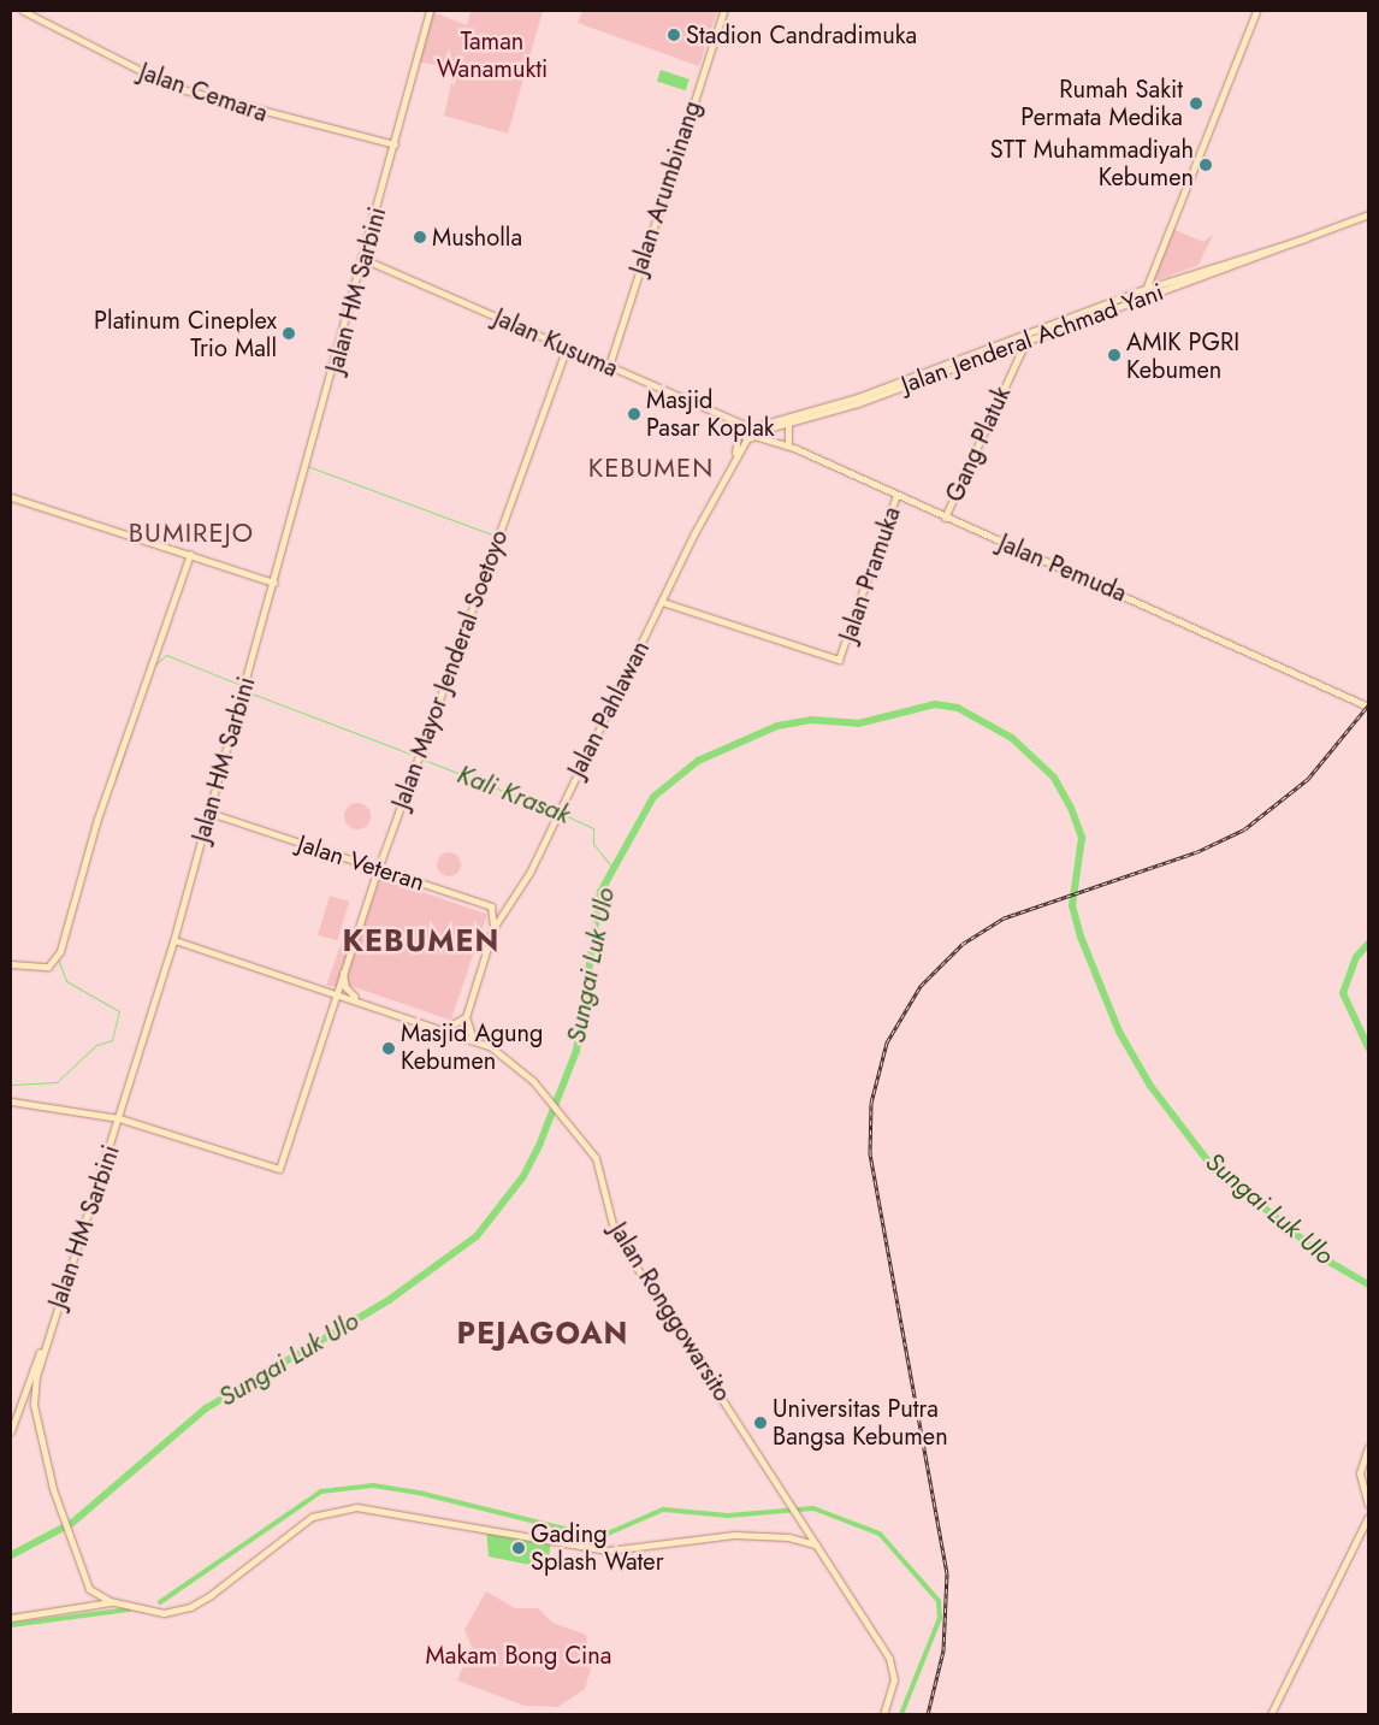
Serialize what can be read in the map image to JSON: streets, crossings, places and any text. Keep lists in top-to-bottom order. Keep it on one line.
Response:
{"streets":{"main road":["Jalan Cemara","Jalan Arumbinang","Jalan HM Sarbini","Jalan Jenderal Achmad Yani","Jalan Kusuma","Gang Platuk","Jalan Pemuda","Jalan Pramuka","Jalan Mayor Jenderal Soetoyo","Jalan Pahlawan","Jalan Veteran","Jalan Ronggowarsito"]},"crossings":[["Jalan Cemara","Jalan HM Sarbini"],["Jalan Arumbinang","Jalan Kusuma"],["Jalan HM Sarbini","Jalan Kusuma"],["Jalan HM Sarbini","Jalan Mayor Jenderal Soetoyo"],["Jalan HM Sarbini","Jalan Veteran"],["Jalan Jenderal Achmad Yani","Jalan Kusuma"],["Jalan Jenderal Achmad Yani","Gang Platuk"],["Jalan Jenderal Achmad Yani","Jalan Pemuda"],["Jalan Jenderal Achmad Yani","Jalan Pahlawan"],["Jalan Kusuma","Jalan Pemuda"],["Jalan Kusuma","Jalan Mayor Jenderal Soetoyo"],["Jalan Kusuma","Jalan Pahlawan"],["Gang Platuk","Jalan Pemuda"],["Jalan Pemuda","Jalan Pramuka"],["Jalan Pemuda","Jalan Pahlawan"],["Jalan Pramuka","Jalan Pahlawan"],["Jalan Mayor Jenderal Soetoyo","Jalan Pahlawan"],["Jalan Mayor Jenderal Soetoyo","Jalan Veteran"],["Jalan Pahlawan","Jalan Veteran"]],"districts":["KEBUMEN","BUMIREJO","KEBUMEN","PEJAGOAN"],"water":["Kali Krasak","Sungai Luk Ulo"],"parks":["Taman Wanamukti","Makam Bong Cina"],"places":["Stadion Candradimuka","Rumah Sakit Permata Medika","STT Muhammadiyah Kebumen","Musholla","Platinum Cineplex Trio Mall","AMIK PGRI Kebumen","Masjid Pasar Koplak","Masjid Agung Kebumen","Universitas Putra Bangsa Kebumen","Gading Splash Water"]}
